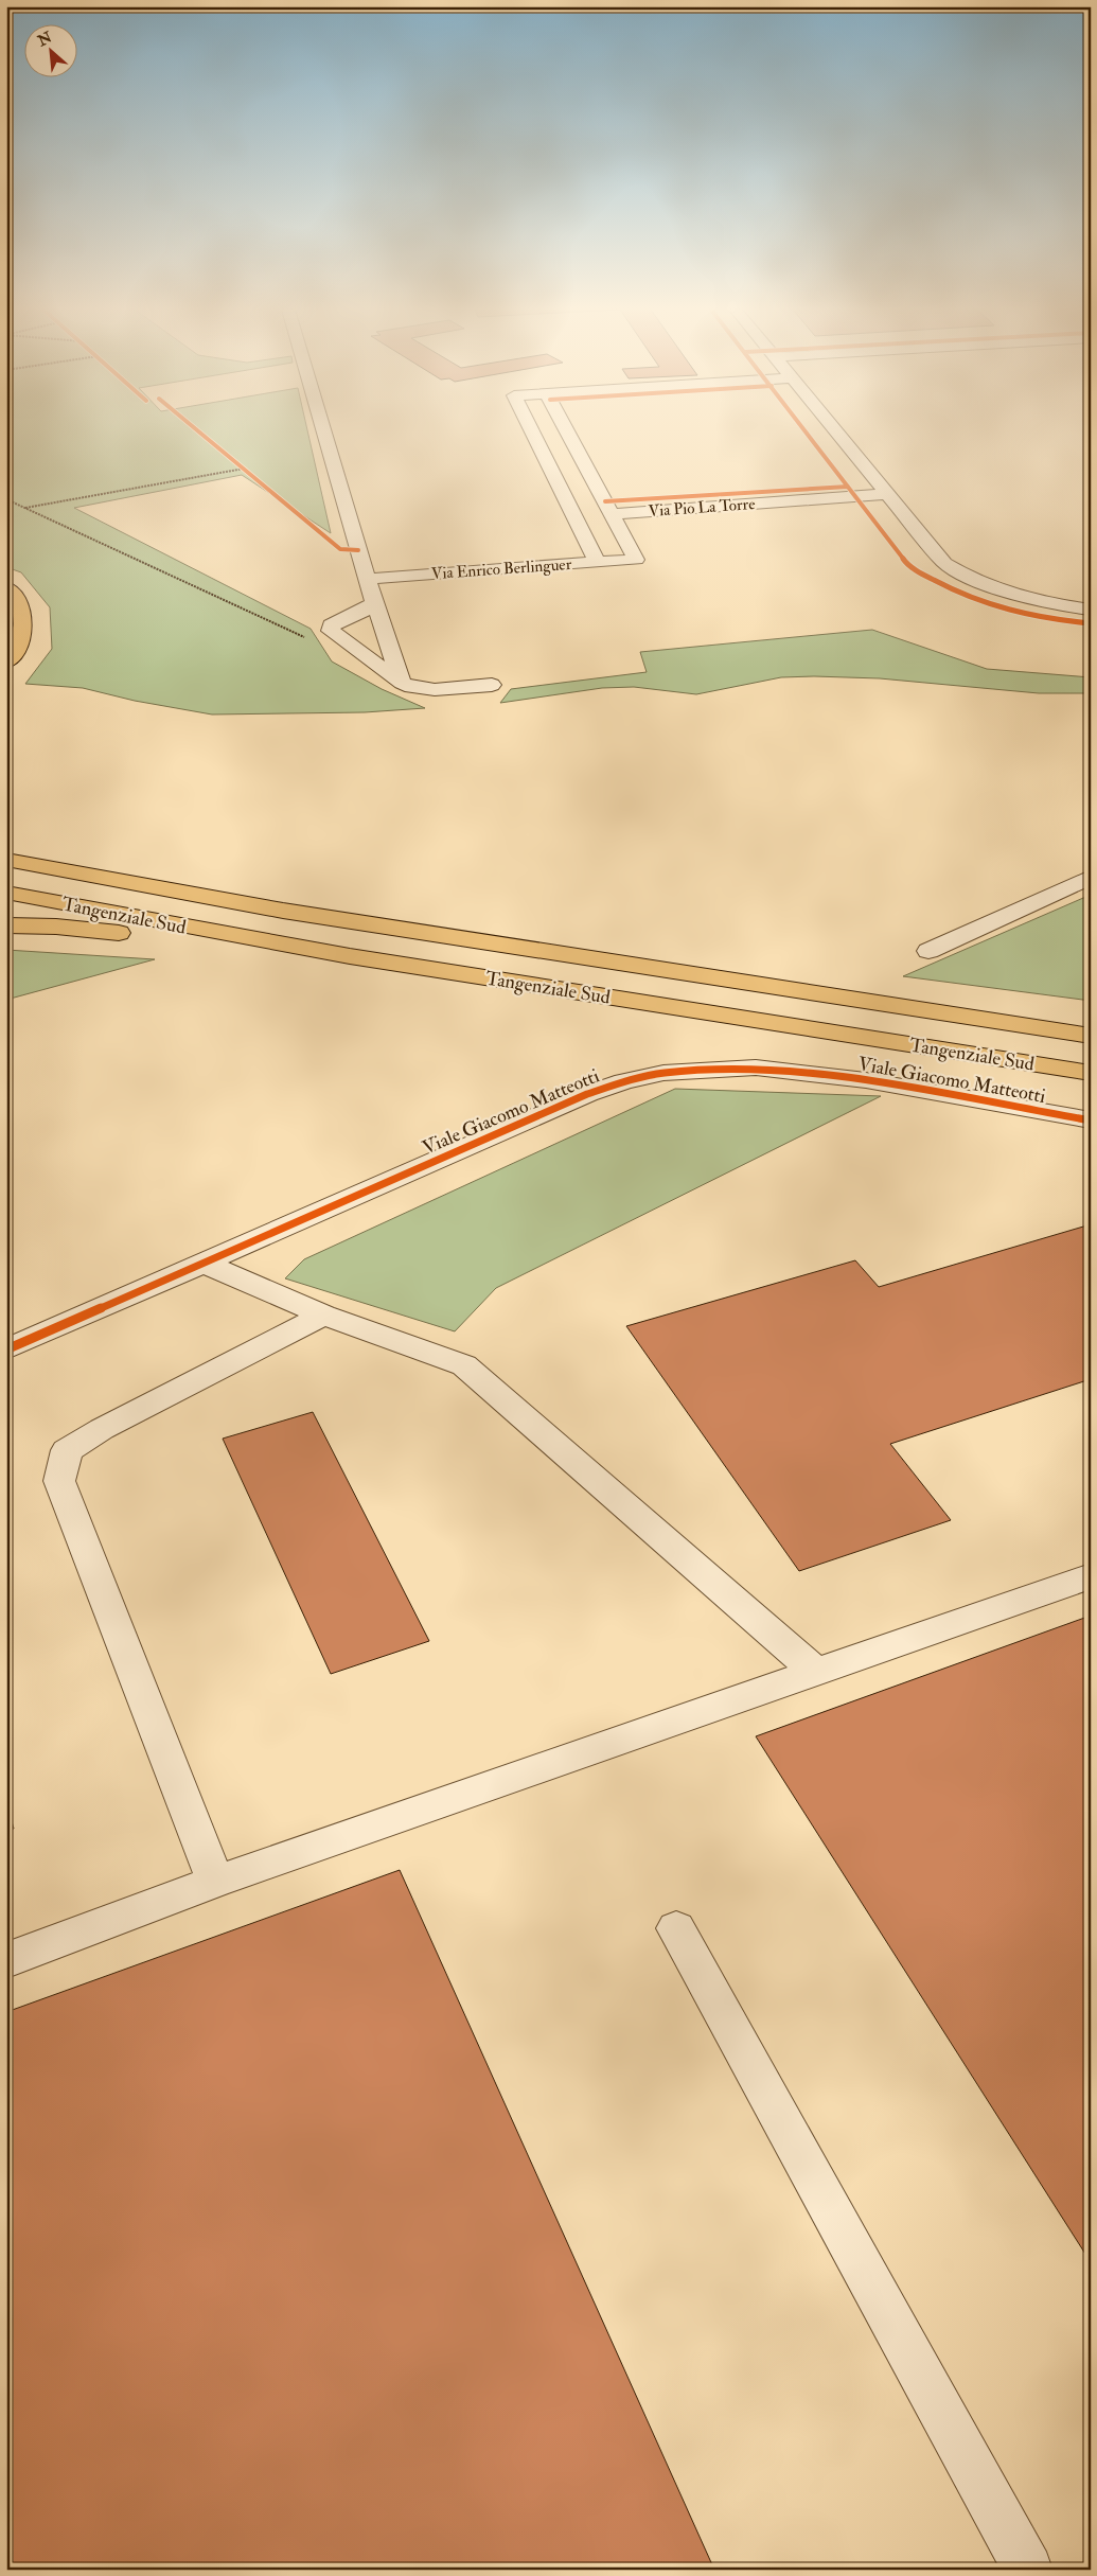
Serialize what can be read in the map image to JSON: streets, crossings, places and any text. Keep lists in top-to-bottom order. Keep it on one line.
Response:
{"streets":{"highway":["Tangenziale Sud"],"street":["Via Pio La Torre","Via Enrico Berlinguer","Viale Giacomo Matteotti"]},"crossings":[["Via Pio La Torre","Via Enrico Berlinguer"]],"north":"top left"}
